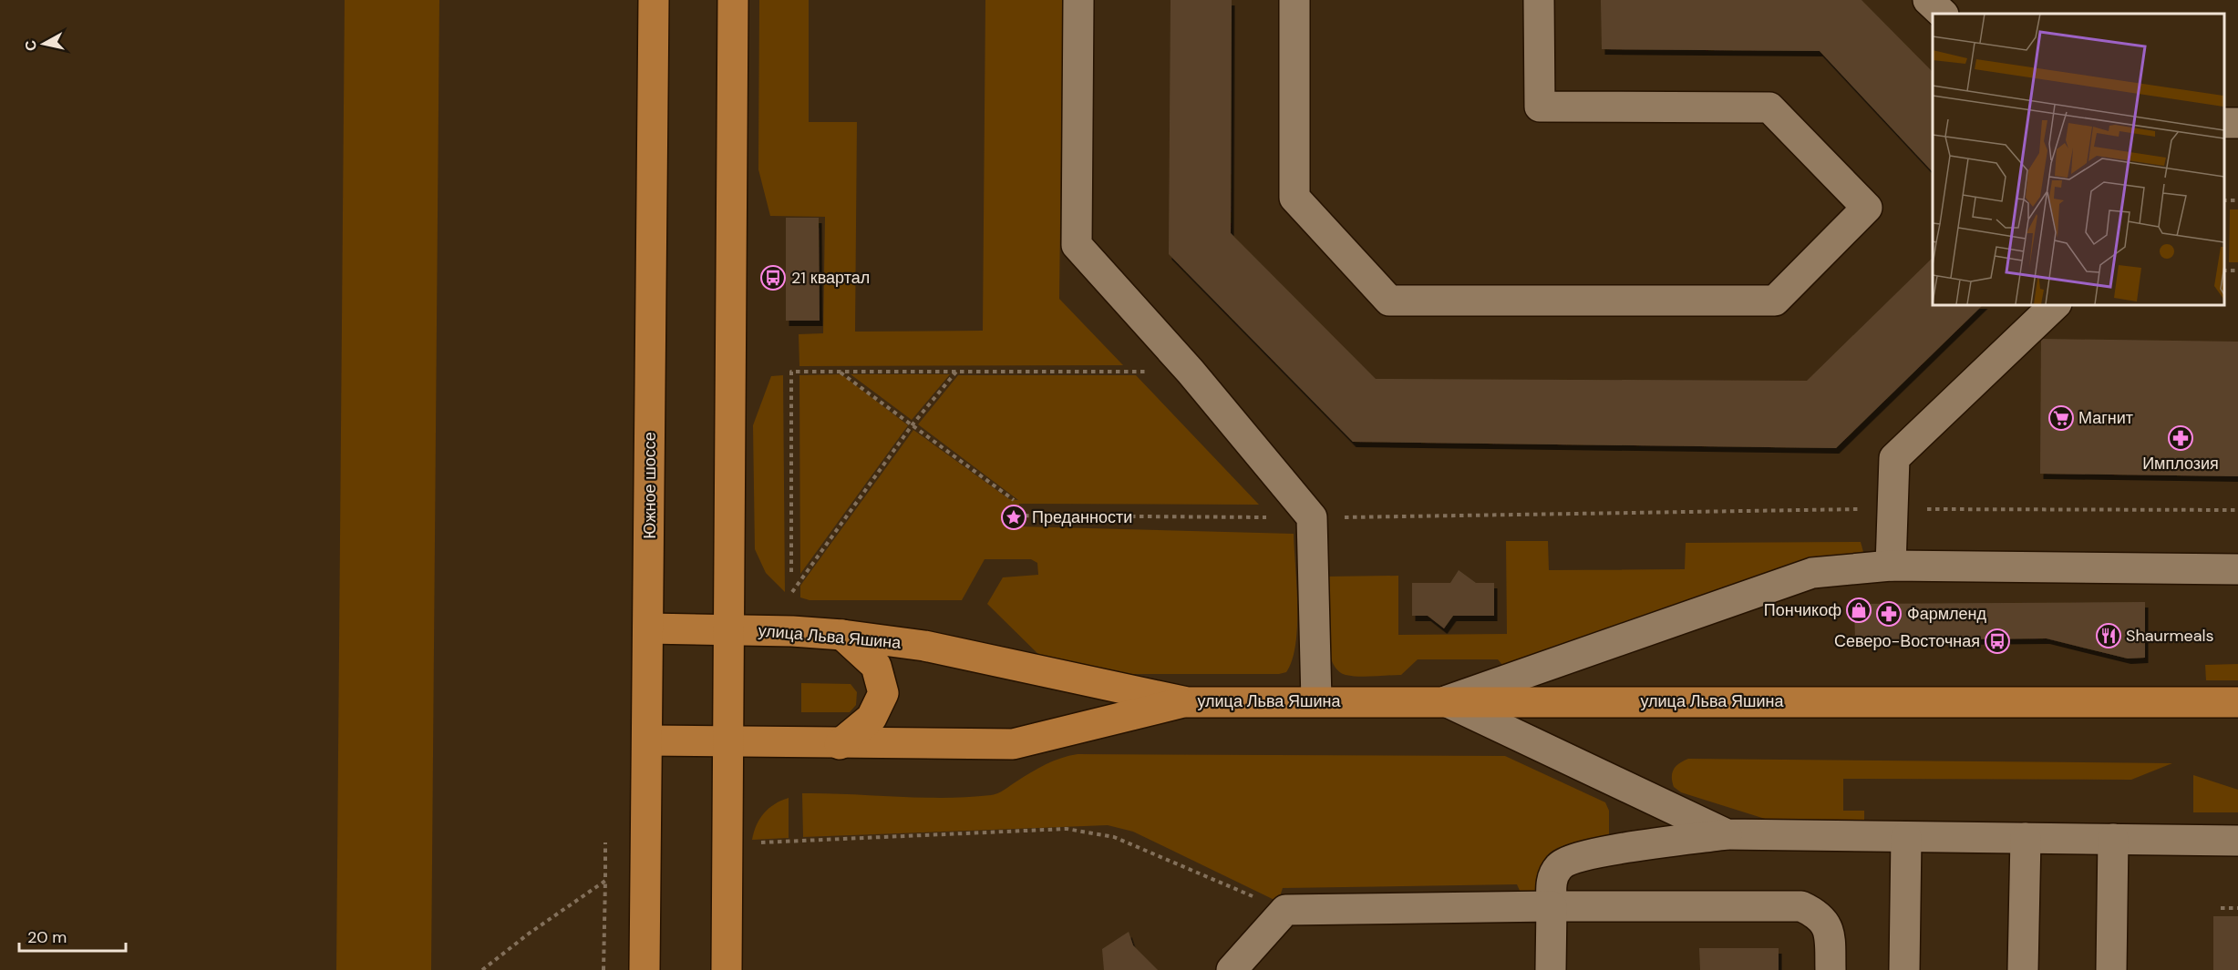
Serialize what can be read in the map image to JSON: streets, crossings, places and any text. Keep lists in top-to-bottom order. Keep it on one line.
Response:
{"streets":{"main road":["Южное шоссе","улица Льва Яшина"]},"crossings":[["Южное шоссе","улица Льва Яшина"]],"places":{"bus stop":["21 квартал","Северо-Восточная"],"supermarket":["Магнит"],"pharmacy":["Имплозия","Фармленд"],"place":["Преданности"],"shop":["Пончикоф"],"restaurant":["Shaurmeals"]},"scale_bar":"20 m","north":"left"}
